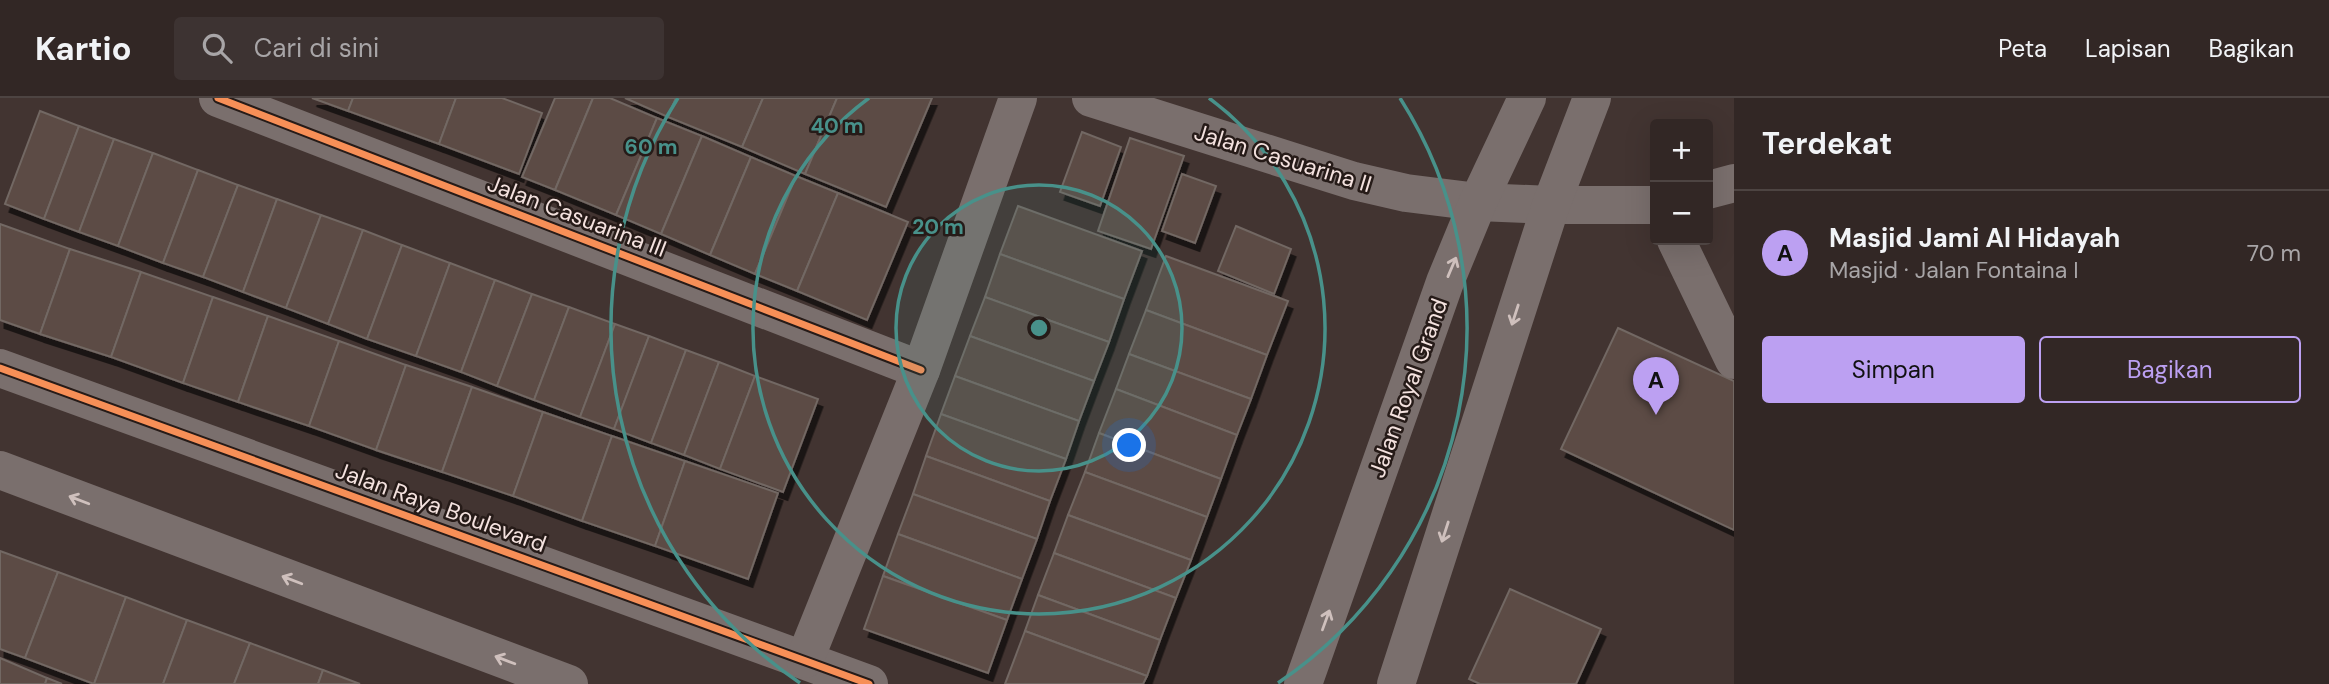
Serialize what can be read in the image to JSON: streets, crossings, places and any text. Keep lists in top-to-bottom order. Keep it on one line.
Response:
{"streets":{"street":["Jalan Casuarina II","Jalan Casuarina III","Jalan Royal Grand","Jalan Raya Boulevard"]},"crossings":[["Jalan Casuarina II","Jalan Royal Grand"]],"page":{"header":"Kartio","search":"Cari di sini","nav":["Peta","Lapisan","Bagikan"],"heading":"Terdekat","map_buttons":["+","−"],"list":[{"mark":"A","name":"Masjid Jami Al Hidayah","note":"Masjid · Jalan Fontaina I","value":"70 m"}],"buttons":["Simpan","Bagikan"],"pins":"A"},"rings":["40 m","60 m","20 m"]}
